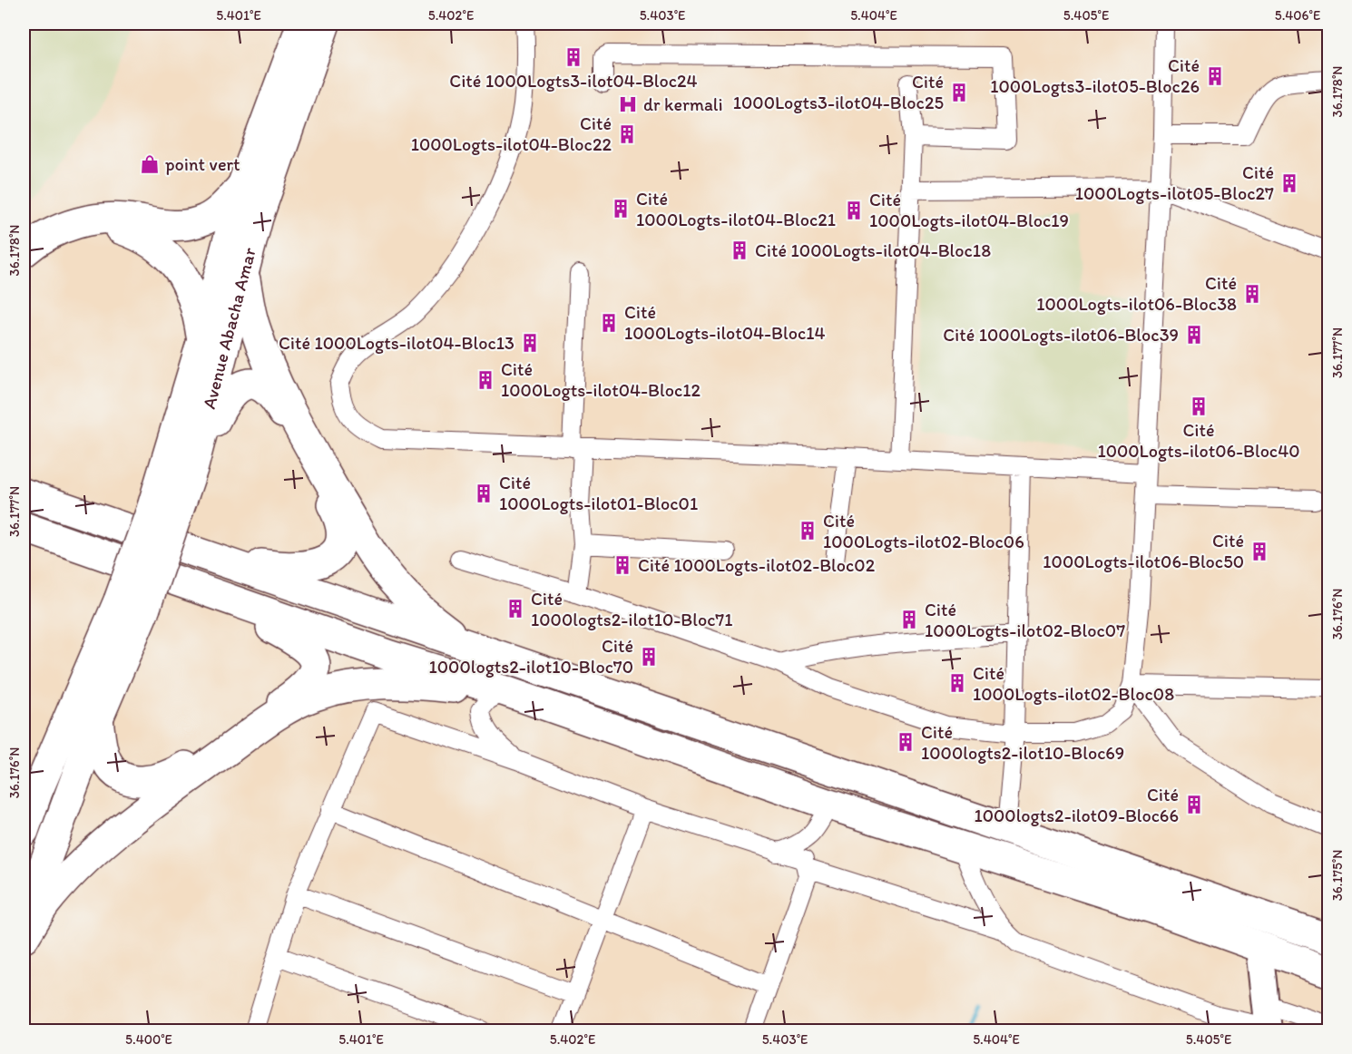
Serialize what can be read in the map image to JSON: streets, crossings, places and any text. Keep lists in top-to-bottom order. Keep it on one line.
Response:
{"streets":{"highway":["Avenue Abacha Amar"]},"places":{"building":["Cité 1000Logts3-ilot04-Bloc24","Cité 1000Logts3-ilot05-Bloc26","Cité 1000Logts3-ilot04-Bloc25","Cité 1000Logts-ilot04-Bloc22","Cité 1000Logts-ilot05-Bloc27","Cité 1000Logts-ilot04-Bloc21","Cité 1000Logts-ilot04-Bloc19","Cité 1000Logts-ilot04-Bloc18","Cité 1000Logts-ilot06-Bloc38","Cité 1000Logts-ilot04-Bloc14","Cité 1000Logts-ilot06-Bloc39","Cité 1000Logts-ilot04-Bloc13","Cité 1000Logts-ilot04-Bloc12","Cité 1000Logts-ilot06-Bloc40","Cité 1000Logts-ilot01-Bloc01","Cité 1000Logts-ilot02-Bloc06","Cité 1000Logts-ilot06-Bloc50","Cité 1000Logts-ilot02-Bloc02","Cité 1000logts2-ilot10-Bloc71","Cité 1000Logts-ilot02-Bloc07","Cité 1000logts2-ilot10-Bloc70","Cité 1000Logts-ilot02-Bloc08","Cité 1000logts2-ilot10-Bloc69","Cité 1000logts2-ilot09-Bloc66"],"hospital":["dr kermali"],"shop":["point vert"]},"coordinates":["5.401°E","5.402°E","5.403°E","5.404°E","5.405°E","5.406°E","36.178°N","36.177°N","36.176°N","36.175°N","5.400°E"]}
